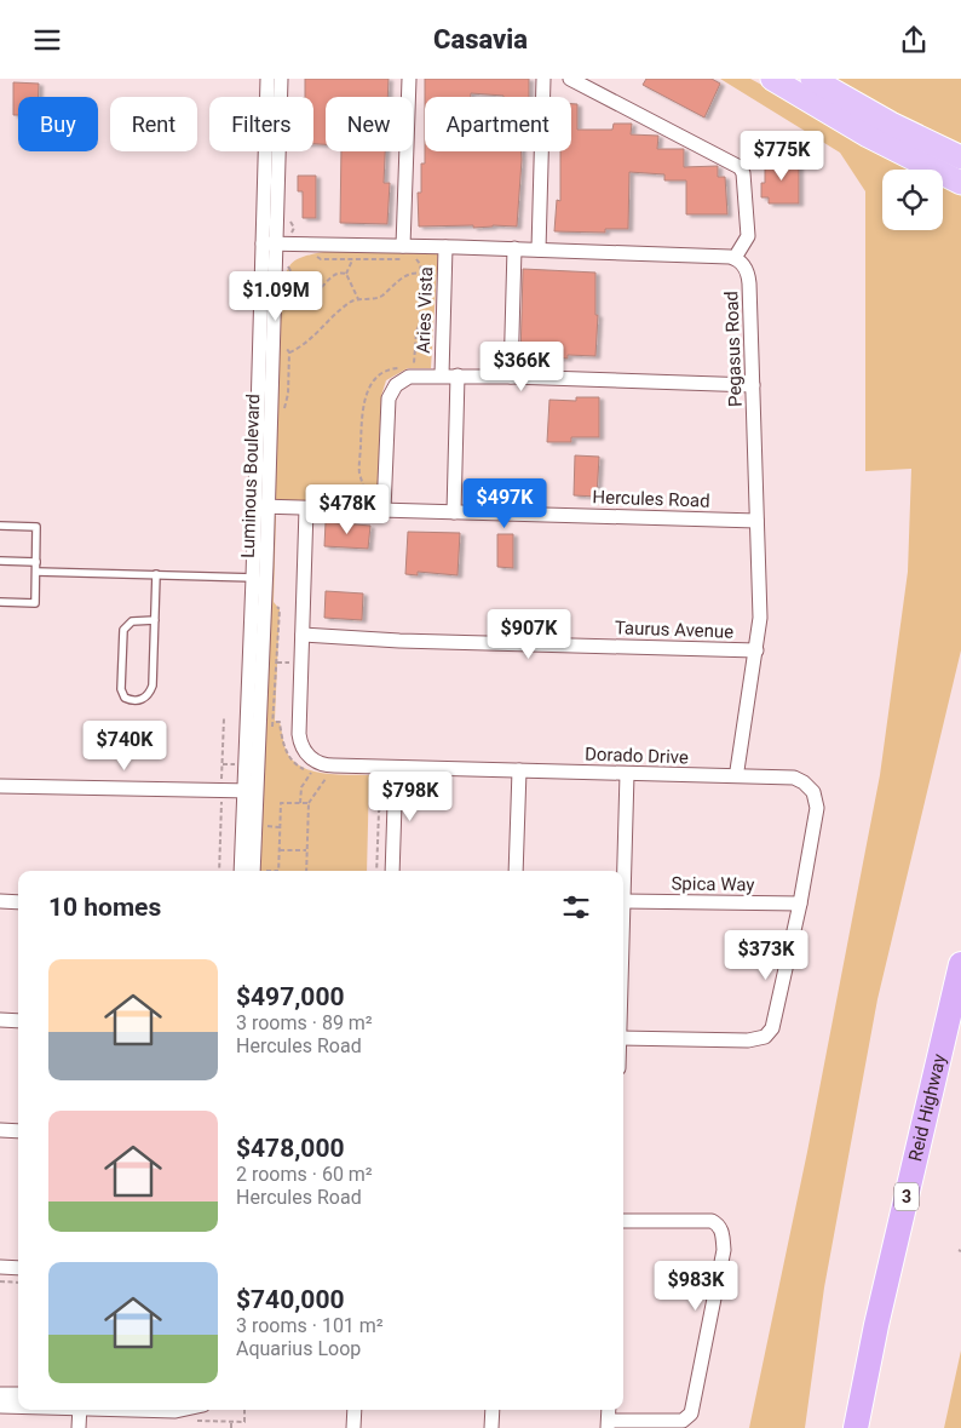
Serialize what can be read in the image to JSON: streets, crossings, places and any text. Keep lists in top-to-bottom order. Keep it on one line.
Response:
{"streets":{"highway":["Reid Highway","3"],"street":["Aries Vista","Pegasus Road","Luminous Boulevard","Hercules Road","Taurus Avenue","Dorado Drive","Spica Way"]},"crossings":[["Pegasus Road","Hercules Road"],["Pegasus Road","Taurus Avenue"],["Luminous Boulevard","Hercules Road"],["Dorado Drive","Spica Way"]],"page":{"header":"Casavia","chip":["Buy","Rent","Filters","New","Apartment"],"price":["$775K","$1.09M","$366K","$497K","$478K","$907K","$740K","$798K","$373K","$983K"],"heading":"10 homes","list":[{"name":"$497,000","note":"3 rooms · 89 m² · Hercules Road"},{"name":"$478,000","note":"2 rooms · 60 m² · Hercules Road"},{"name":"$740,000","note":"3 rooms · 101 m² · Aquarius Loop"}]}}
